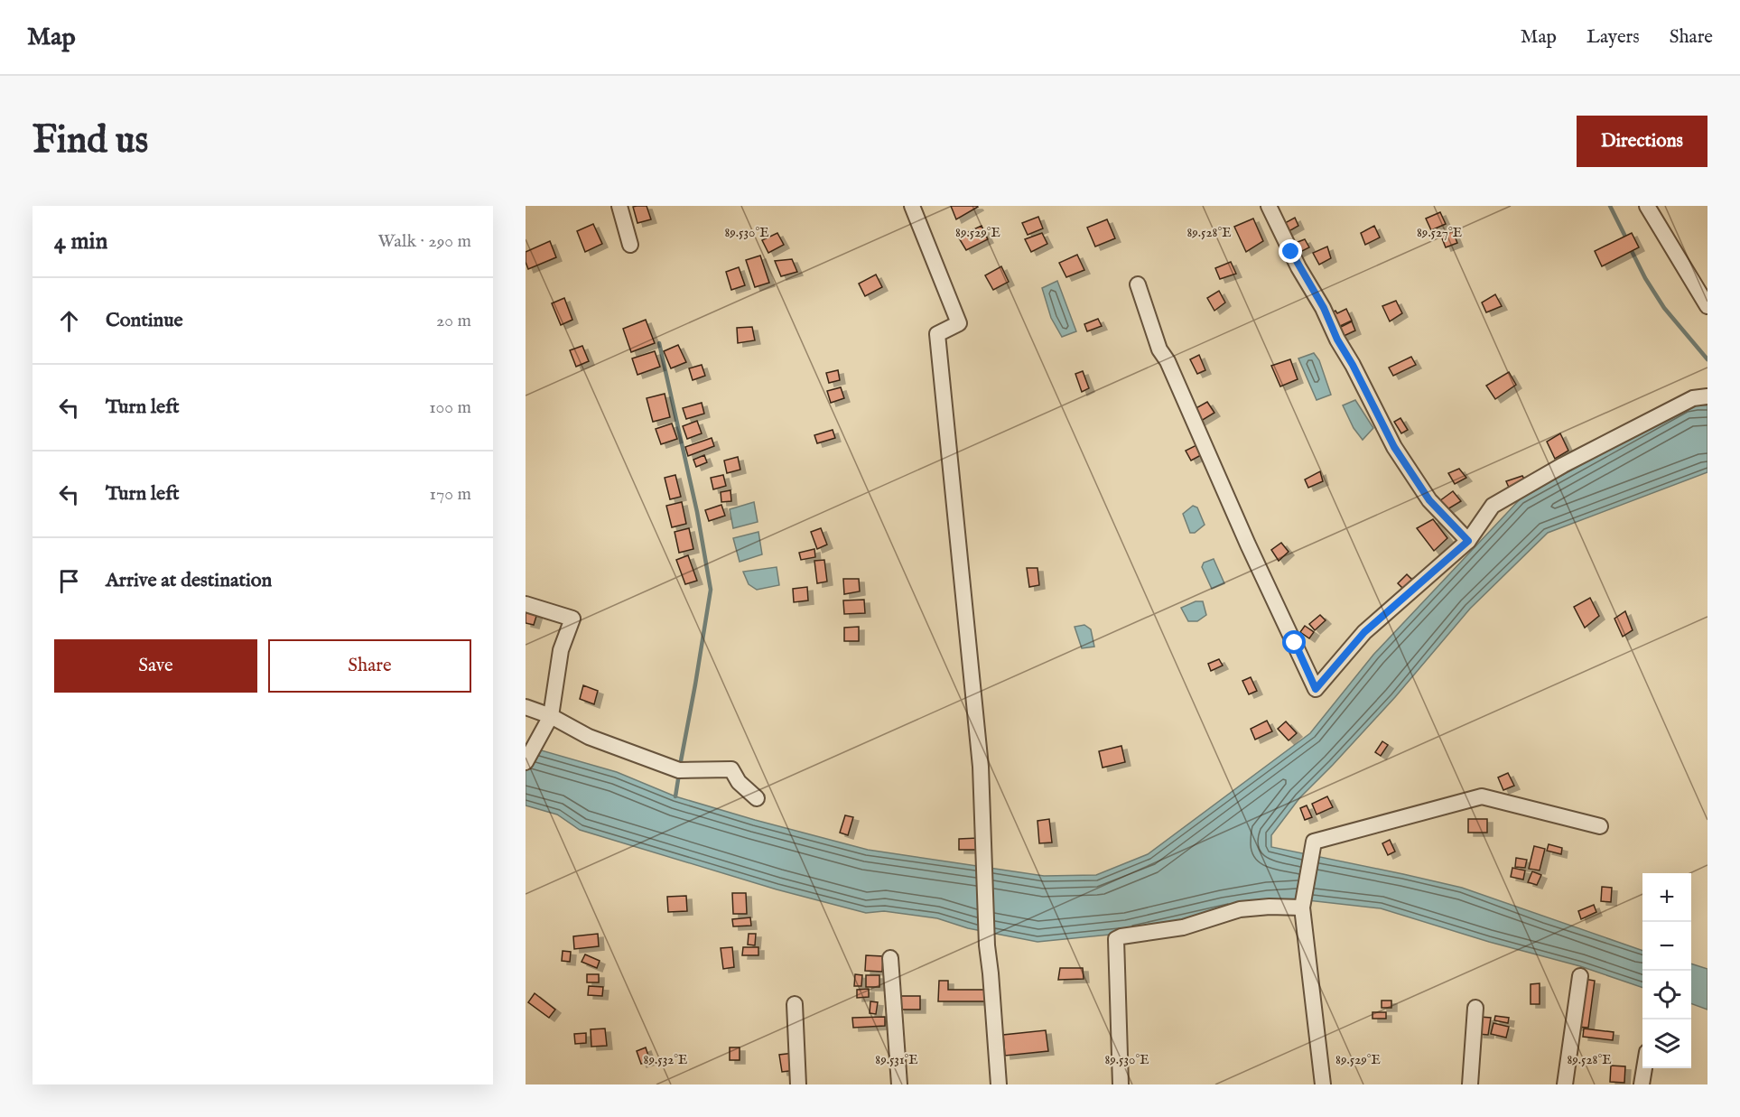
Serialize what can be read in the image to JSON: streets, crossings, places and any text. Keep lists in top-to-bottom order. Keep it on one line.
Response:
{"page":{"header":"Map","nav":["Map","Layers","Share"],"buttons":["Directions",["Save","Share"]],"title":"Find us","heading":["4 min","Walk · 290 m"],"list":[["Continue","20 m"],["Turn left","100 m"],["Turn left","170 m"],"Arrive at destination"],"map_buttons":["+","−"]},"coordinates":["89.530°E","89.529°E","89.528°E","89.527°E","89.532°E","89.531°E"]}
